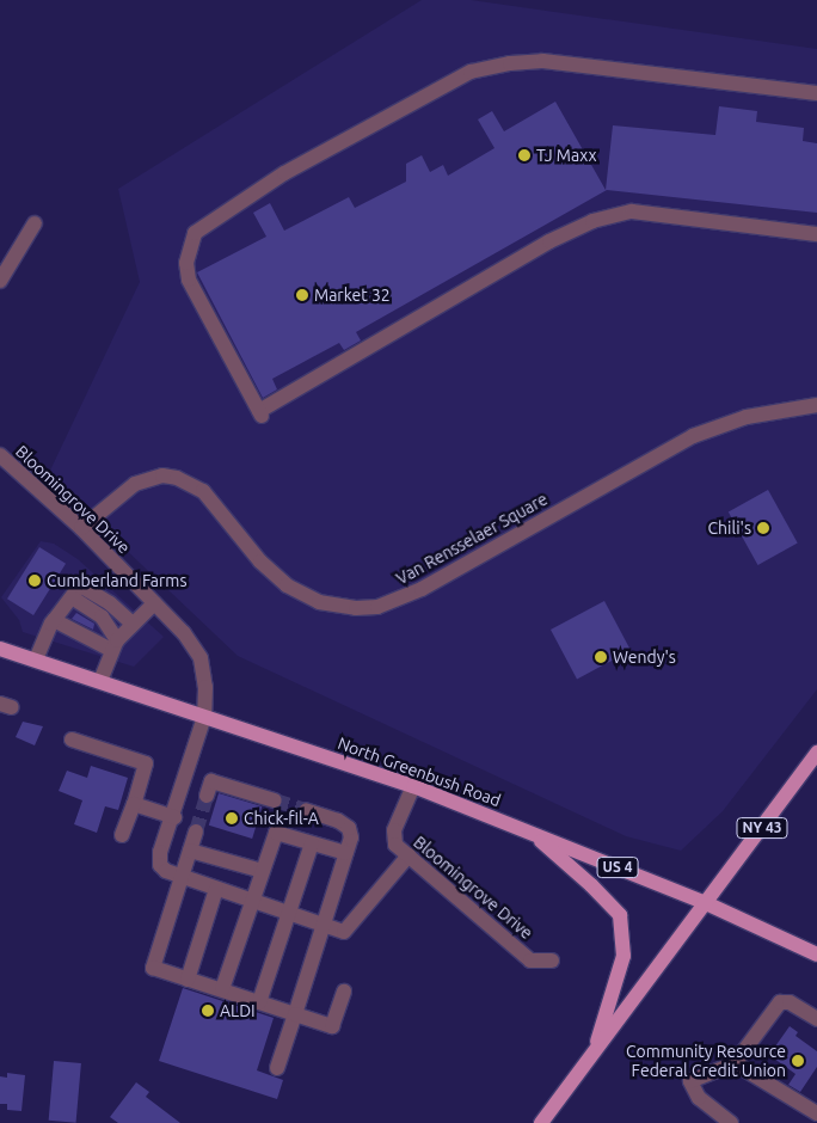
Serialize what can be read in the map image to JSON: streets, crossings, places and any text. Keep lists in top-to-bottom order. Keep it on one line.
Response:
{"streets":{"main road":["North Greenbush Road","NY 43","US 4"],"street":["Bloomingrove Drive","Van Rensselaer Square"]},"crossings":[["Bloomingrove Drive","Van Rensselaer Square"],["Bloomingrove Drive","North Greenbush Road"],["North Greenbush Road","NY 43"]],"places":["TJ Maxx","Market 32","Chili's","Cumberland Farms","Wendy's","Chick-fil-A","ALDI","Community Resource Federal Credit Union"]}
